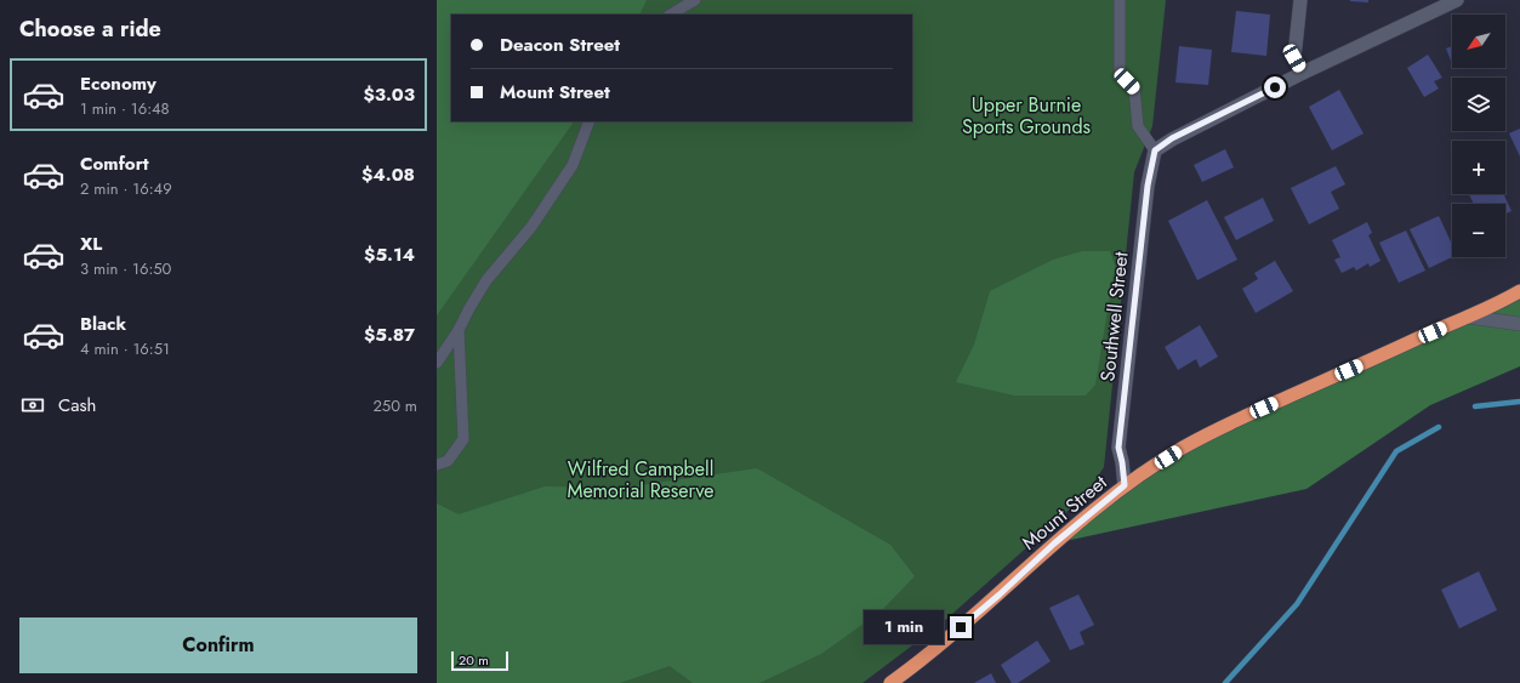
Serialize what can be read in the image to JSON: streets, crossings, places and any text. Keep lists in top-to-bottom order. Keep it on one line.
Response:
{"streets":{"highway":["Mount Street"],"street":["Southwell Street"]},"crossings":[["Southwell Street","Mount Street"]],"parks":["Upper Burnie Sports Grounds","Wilfred Campbell Memorial Reserve"],"scale_bar":"20 m","north":"bottom left","page":{"heading":"Choose a ride","map_buttons":["+","−"],"banner":["Deacon Street","Mount Street"],"list":[{"name":"Economy","note":"1 min · 16:48","value":"$3.03"},{"name":"Comfort","note":"2 min · 16:49","value":"$4.08"},{"name":"XL","note":"3 min · 16:50","value":"$5.14"},{"name":"Black","note":"4 min · 16:51","value":"$5.87"}],"pay":["Cash","250 m"],"buttons":"Confirm","bubble":"1 min","scale":"20 m"}}
